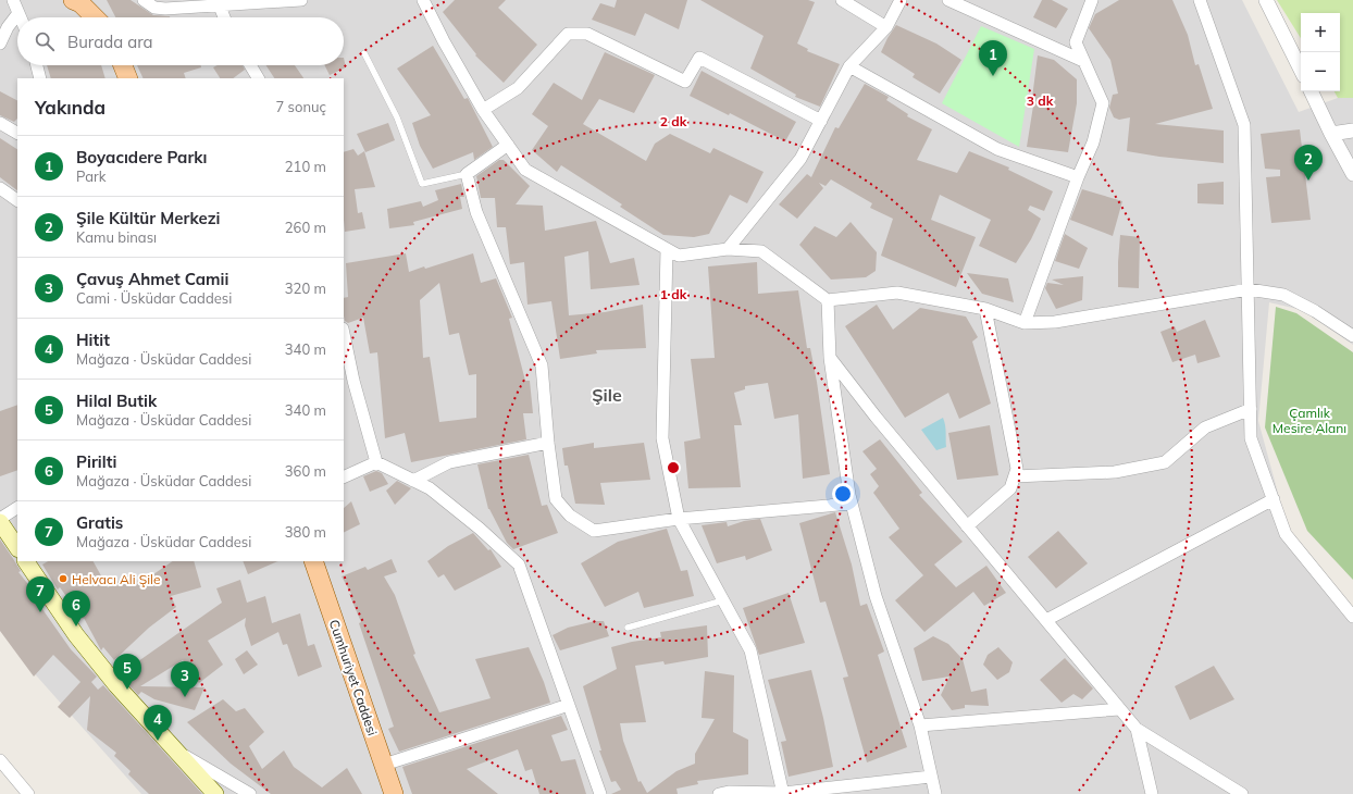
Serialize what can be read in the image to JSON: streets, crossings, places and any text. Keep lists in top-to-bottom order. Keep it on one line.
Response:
{"streets":{"main road":["Cumhuriyet Caddesi"]},"districts":["Şile"],"parks":["Çamlık Mesire Alanı"],"places":["Helvacı Ali Şile"],"page":{"map_buttons":["+","−"],"search":"Burada ara","pins":["1","2","7","6","5","3","4"],"heading":["Yakında","7 sonuç"],"list":[{"mark":"1","name":"Boyacıdere Parkı","note":"Park","value":"210 m"},{"mark":"2","name":"Şile Kültür Merkezi","note":"Kamu binası","value":"260 m"},{"mark":"3","name":"Çavuş Ahmet Camii","note":"Cami · Üsküdar Caddesi","value":"320 m"},{"mark":"4","name":"Hitit","note":"Mağaza · Üsküdar Caddesi","value":"340 m"},{"mark":"5","name":"Hilal Butik","note":"Mağaza · Üsküdar Caddesi","value":"340 m"},{"mark":"6","name":"Pirilti","note":"Mağaza · Üsküdar Caddesi","value":"360 m"},{"mark":"7","name":"Gratis","note":"Mağaza · Üsküdar Caddesi","value":"380 m"}]},"rings":["3 dk","2 dk","1 dk"]}
